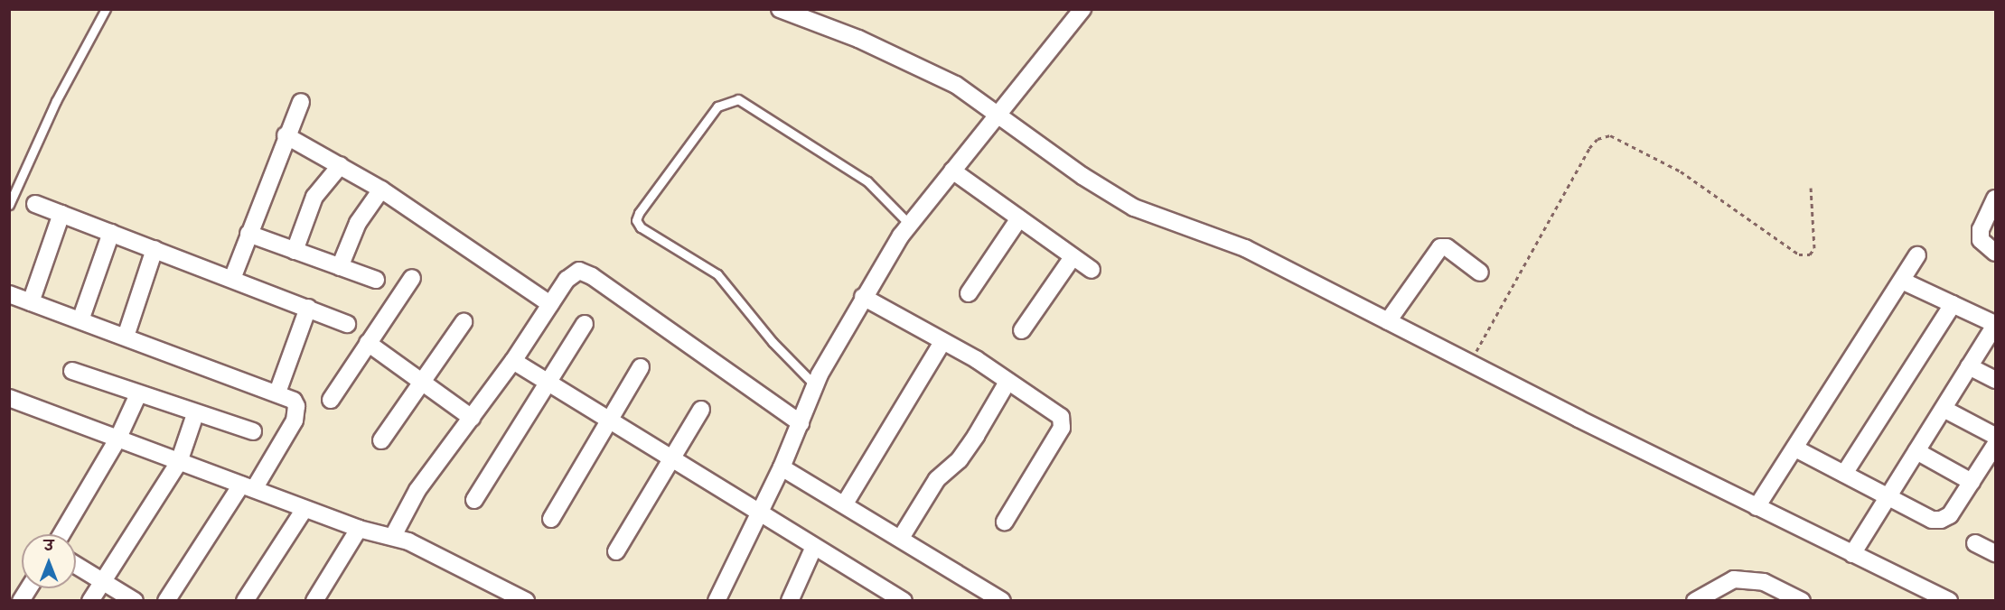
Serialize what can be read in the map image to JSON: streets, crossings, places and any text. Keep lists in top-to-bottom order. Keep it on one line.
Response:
{"north":"top"}
